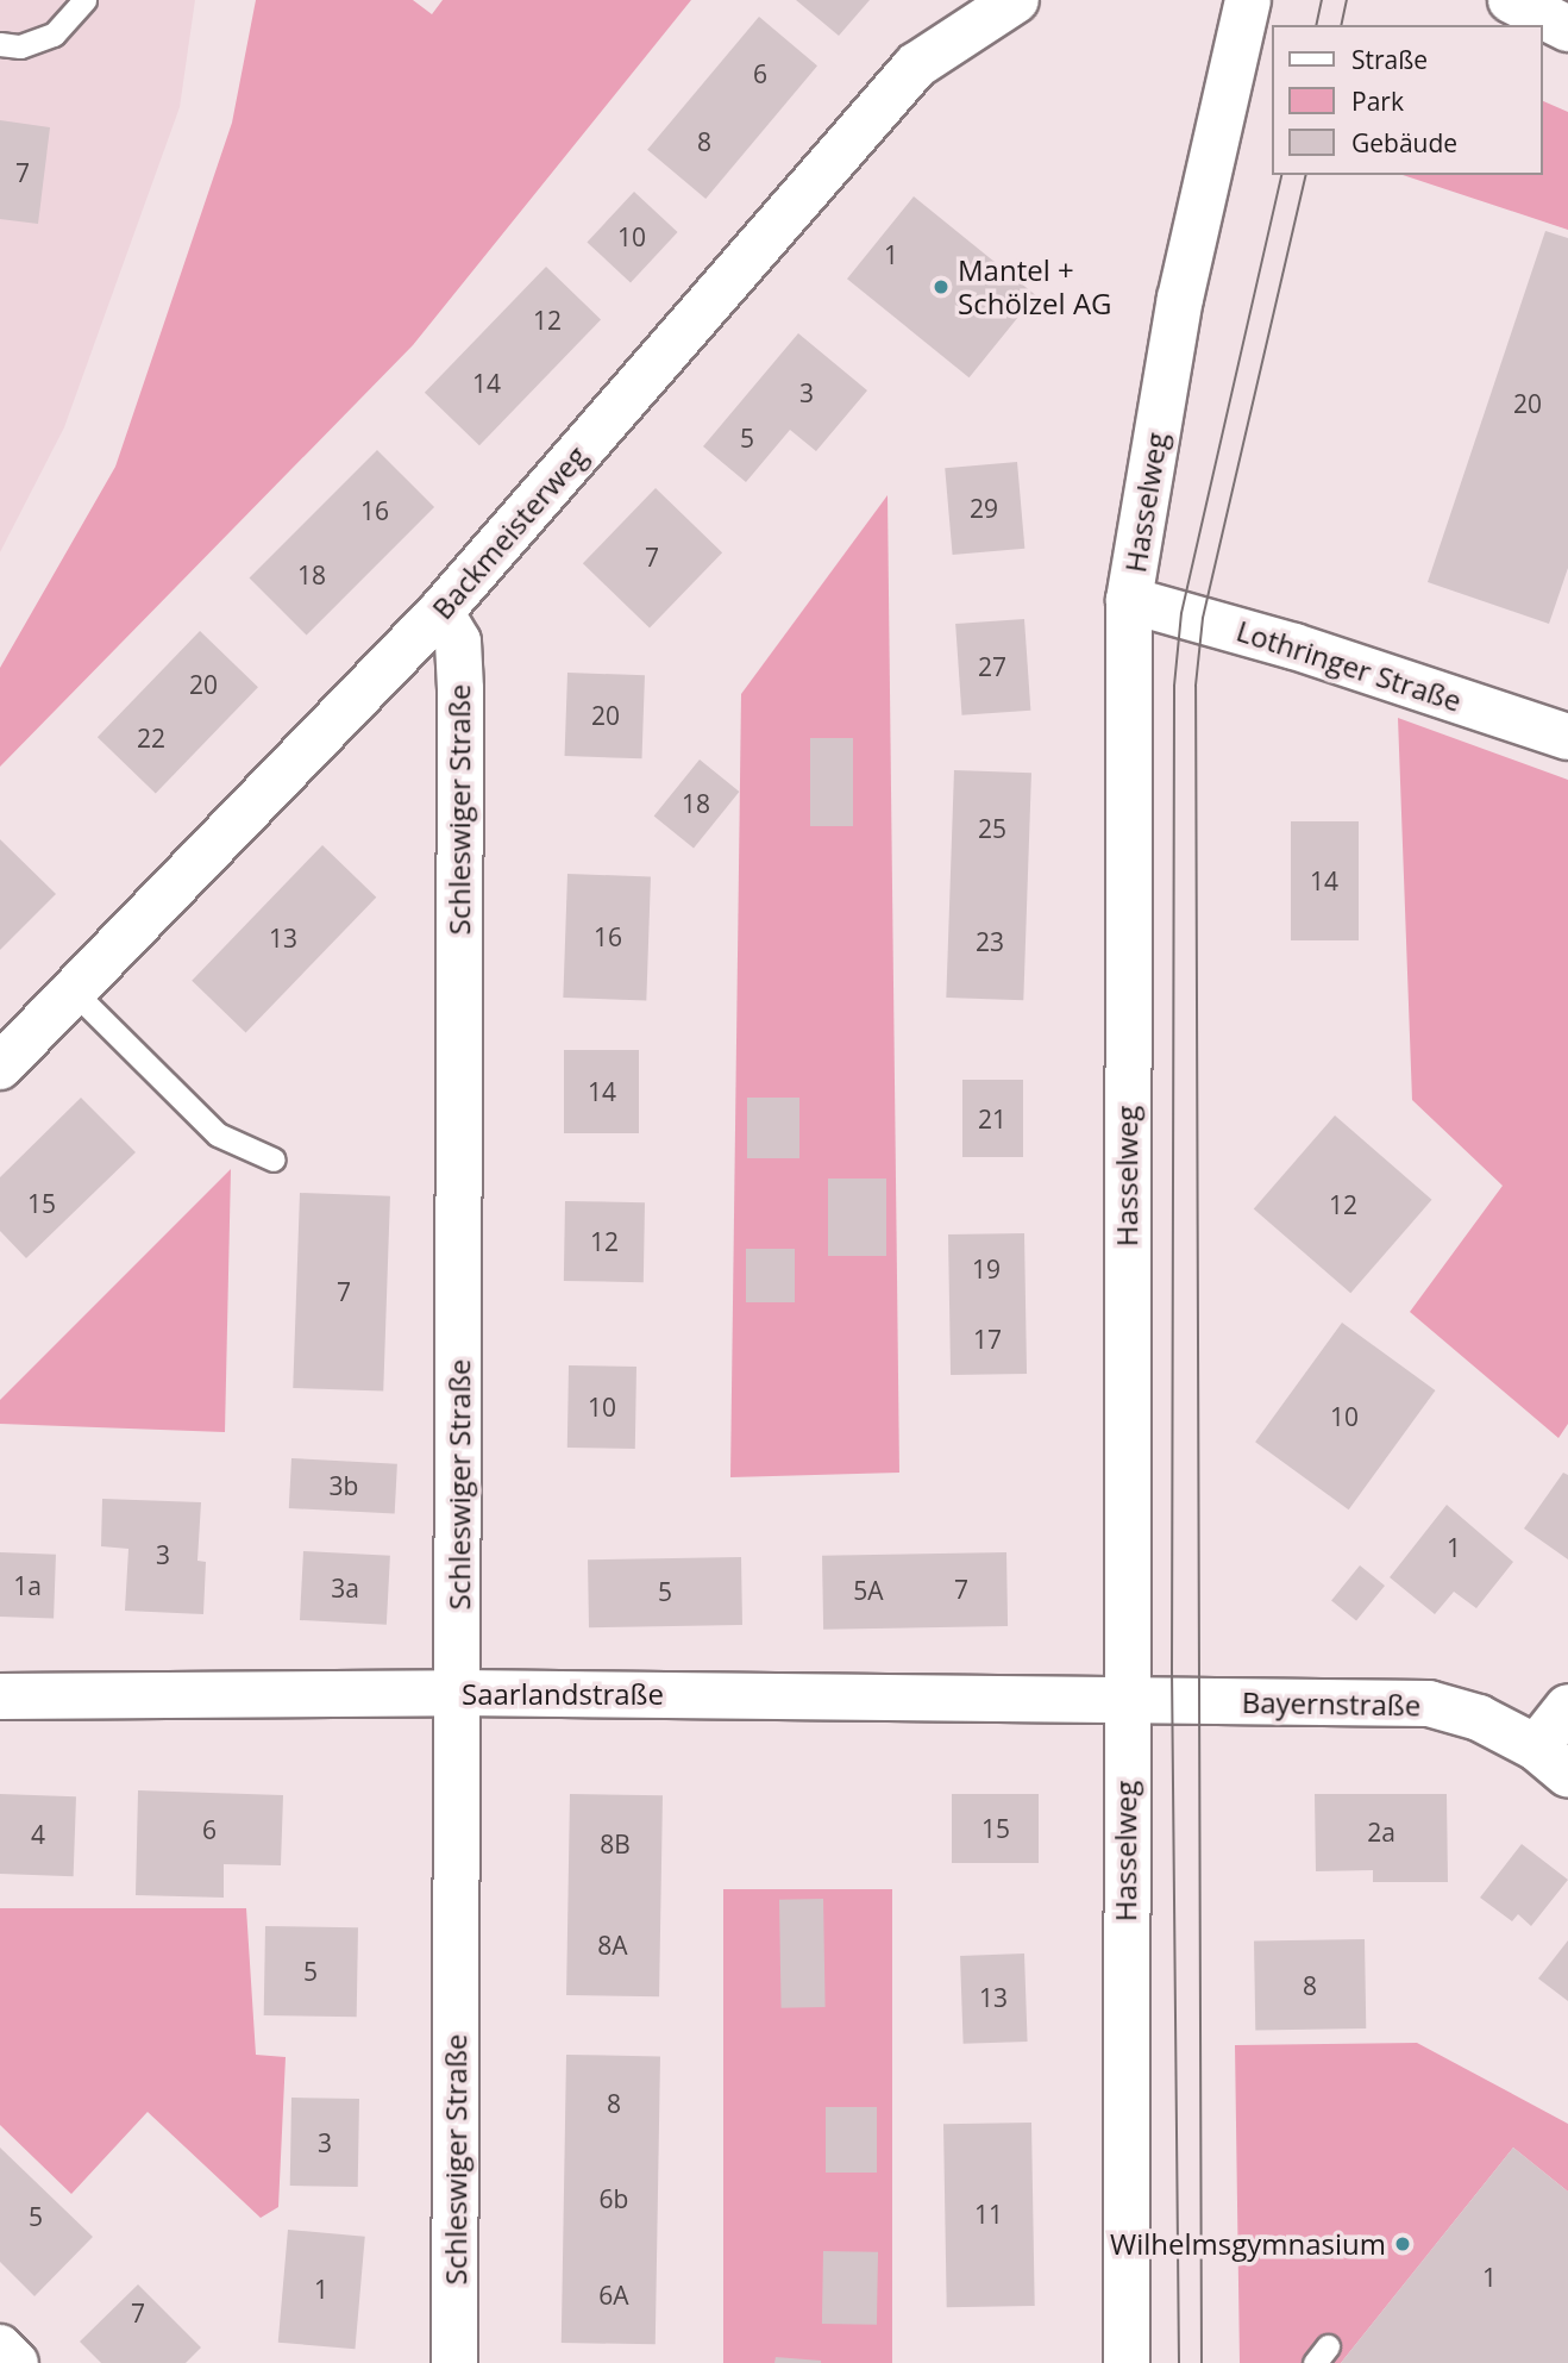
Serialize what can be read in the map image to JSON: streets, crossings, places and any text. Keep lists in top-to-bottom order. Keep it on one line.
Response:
{"streets":{"street":["Hasselweg","Backmeisterweg","Lothringer Straße","Schleswiger Straße","Saarlandstraße","Bayernstraße"]},"crossings":[["Hasselweg","Lothringer Straße"],["Hasselweg","Saarlandstraße"],["Hasselweg","Bayernstraße"],["Backmeisterweg","Schleswiger Straße"],["Schleswiger Straße","Saarlandstraße"],["Saarlandstraße","Bayernstraße"]],"places":["Mantel + Schölzel AG","Wilhelmsgymnasium"],"house_numbers":["6","8","7","10","1","12","14","3","20","5","29","16","7","18","27","20","20","22","18","25","14","16","13","23","14","21","15","12","12","19","7","17","10","10","3b","1","3","1a","3a","7","5A","5","15","6","2a","4","8B","8A","5","8","13","8","3","6b","11","5","1","1","6A","7"],"legend":["Straße","Park","Gebäude"]}
